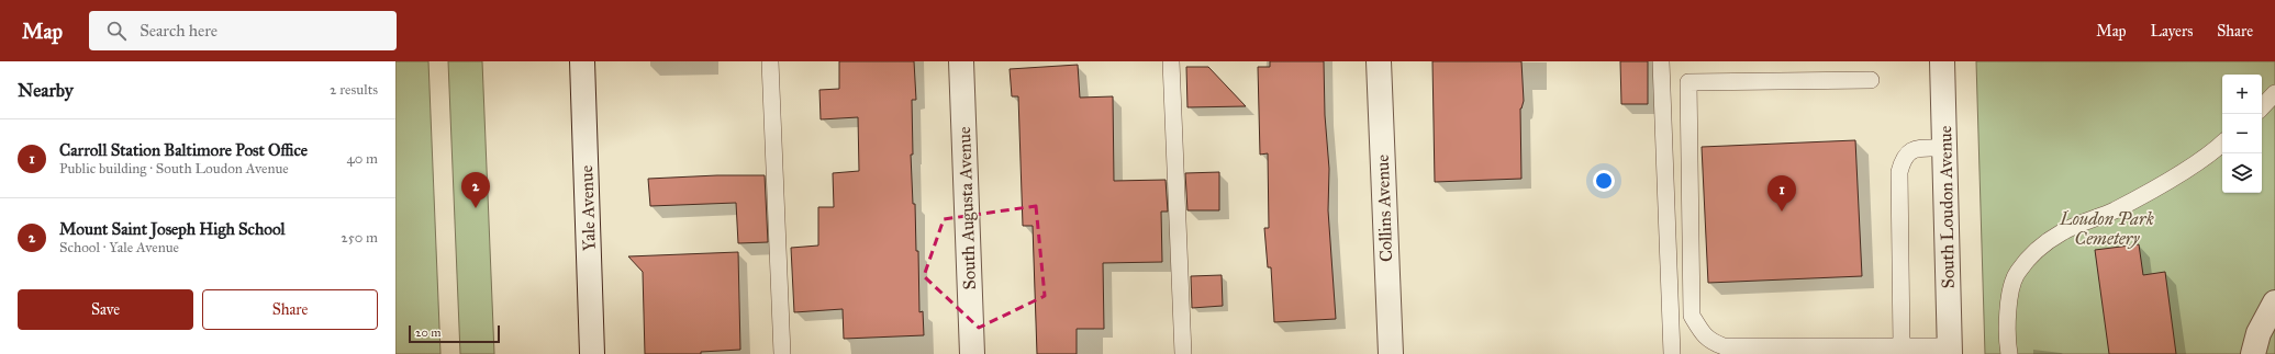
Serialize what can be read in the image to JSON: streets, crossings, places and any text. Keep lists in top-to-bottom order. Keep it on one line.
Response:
{"streets":{"street":["South Loudon Avenue","Yale Avenue","South Augusta Avenue","Collins Avenue"]},"parks":["Loudon Park Cemetery"],"scale_bar":"20 m","page":{"header":"Map","search":"Search here","nav":["Map","Layers","Share"],"heading":["Nearby","2 results"],"map_buttons":["+","−"],"list":[{"mark":"1","name":"Carroll Station Baltimore Post Office","note":"Public building · South Loudon Avenue","value":"40 m"},{"mark":"2","name":"Mount Saint Joseph High School","note":"School · Yale Avenue","value":"250 m"}],"pins":["2","1"],"buttons":["Save","Share"],"scale":"20 m"}}
